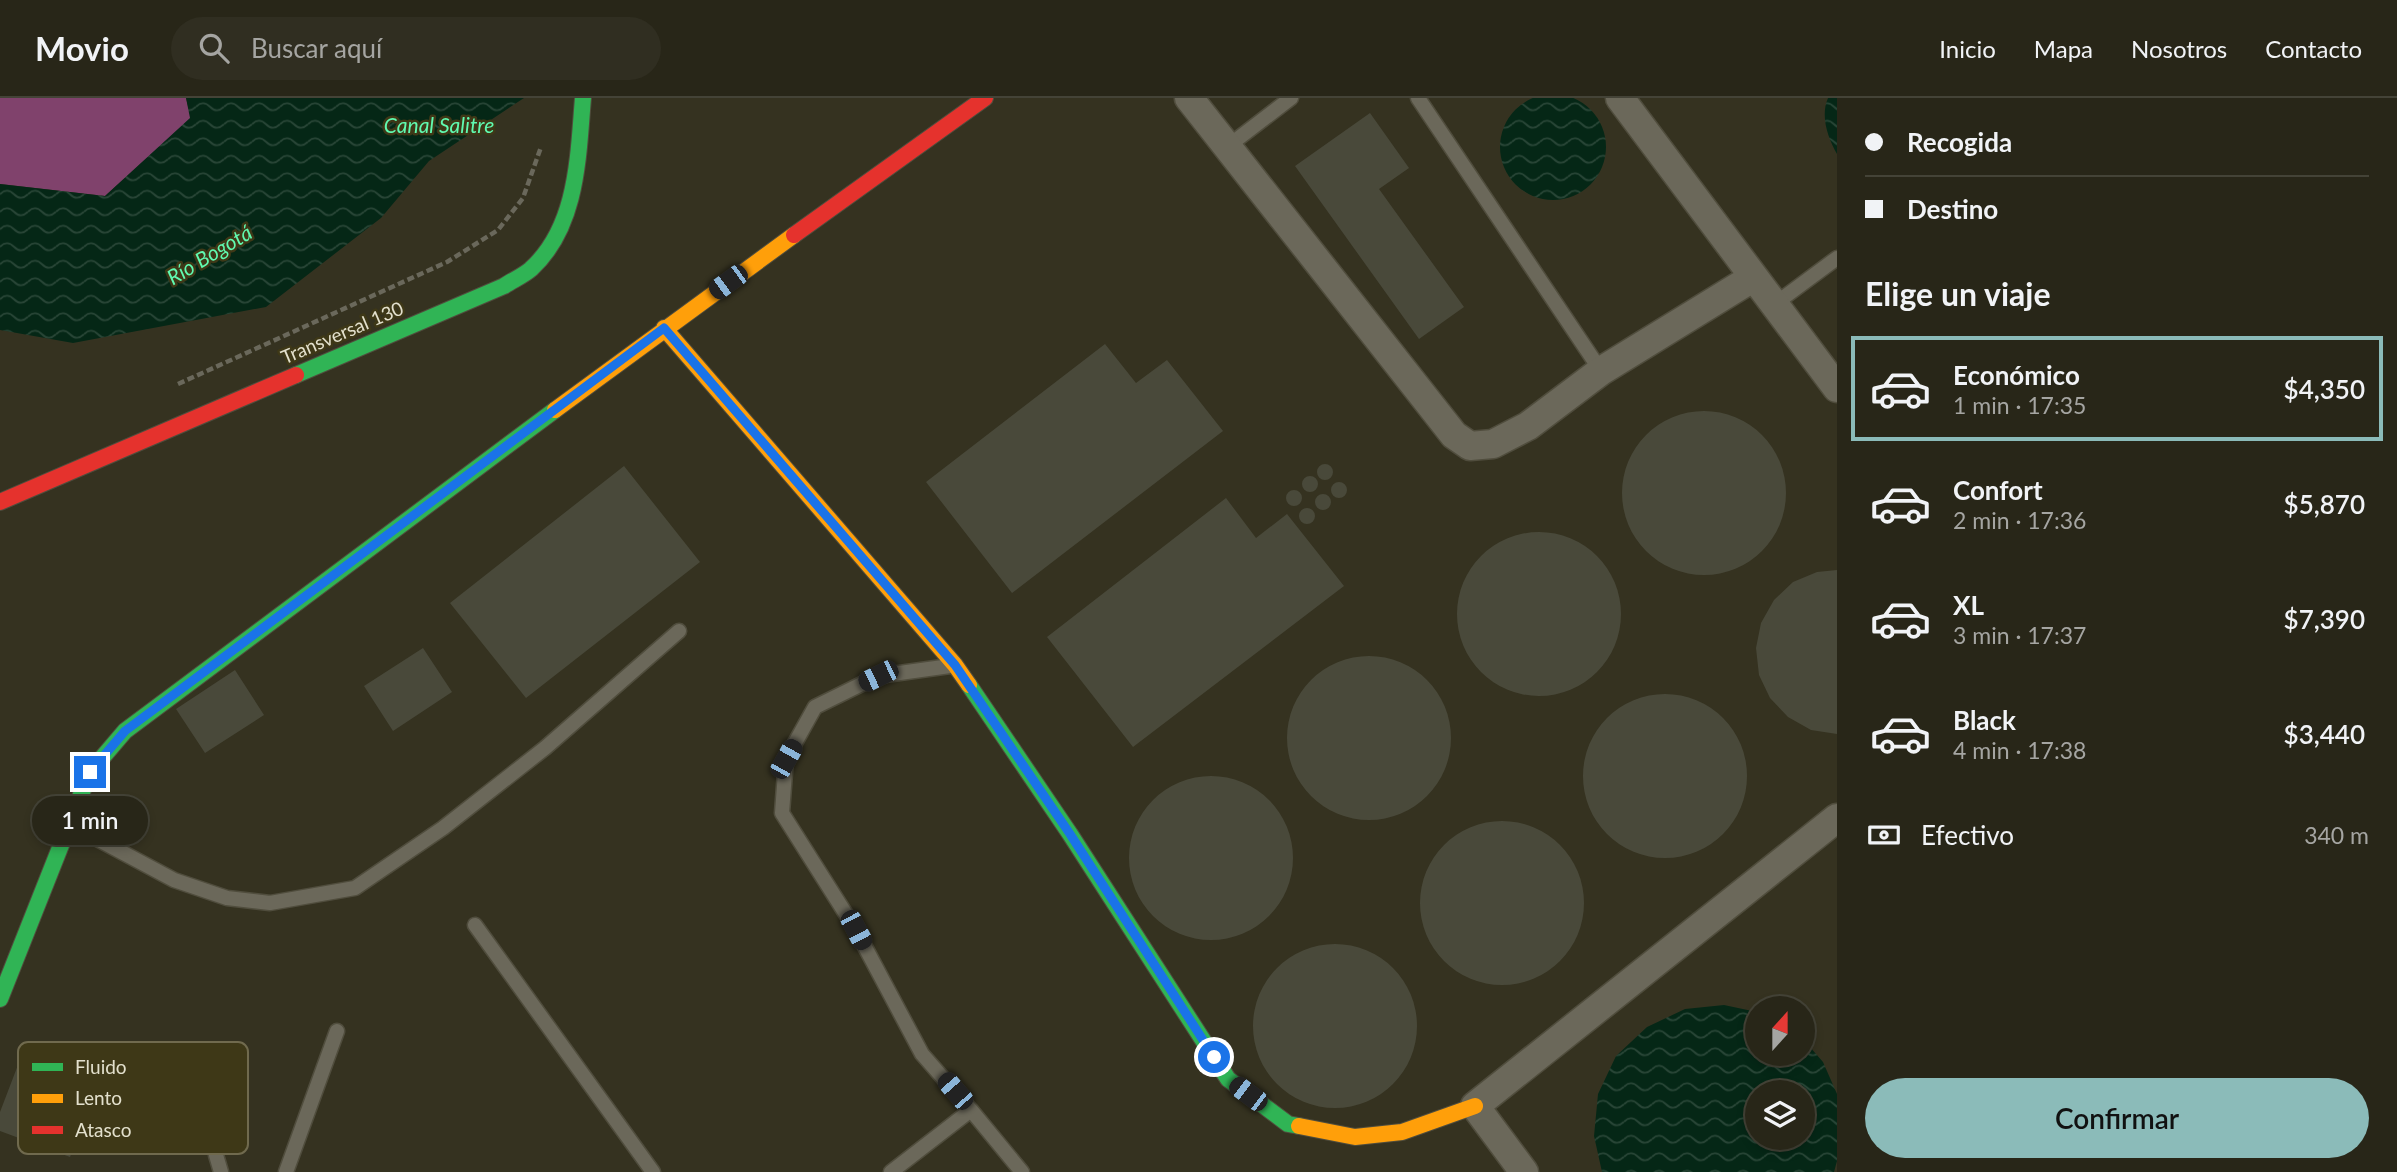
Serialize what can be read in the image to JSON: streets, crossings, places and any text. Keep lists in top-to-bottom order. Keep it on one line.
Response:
{"streets":{"street":["Transversal 130"]},"water":["Canal Salitre","Río Bogotá"],"legend":["Fluido","Lento","Atasco"],"north":"top","page":{"header":"Movio","search":"Buscar aquí","nav":["Inicio","Mapa","Nosotros","Contacto"],"banner":["Recogida","Destino"],"heading":"Elige un viaje","list":[{"name":"Económico","note":"1 min · 17:35","value":"$4,350"},{"name":"Confort","note":"2 min · 17:36","value":"$5,870"},{"name":"XL","note":"3 min · 17:37","value":"$7,390"},{"name":"Black","note":"4 min · 17:38","value":"$3,440"}],"bubble":"1 min","pay":["Efectivo","340 m"],"buttons":"Confirmar"}}
